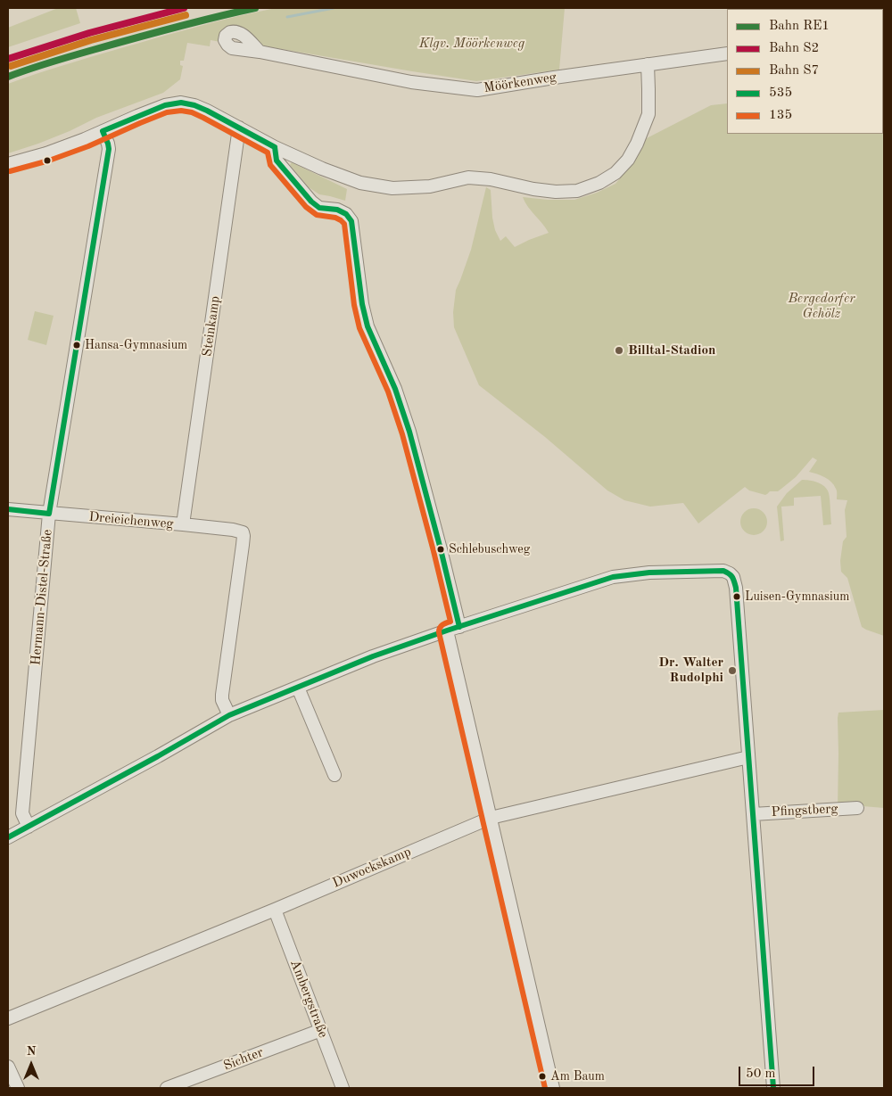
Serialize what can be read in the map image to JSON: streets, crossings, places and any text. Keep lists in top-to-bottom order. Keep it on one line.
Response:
{"streets":{"street":["Möörkenweg","Steinkamp","Dreieichenweg","Hermann-Distel-Straße","Pfingstberg","Duwockskamp","Ambergstraße","Sichter"]},"crossings":[["Steinkamp","Dreieichenweg"],["Dreieichenweg","Hermann-Distel-Straße"],["Pfingstberg","Duwockskamp"],["Duwockskamp","Ambergstraße"],["Ambergstraße","Sichter"]],"parks":["Klgv. Möörkenweg","Bergedorfer Gehölz"],"places":["Hansa-Gymnasium","Billtal-Stadion","Schlebuschweg","Luisen-Gymnasium","Dr. Walter Rudolphi","Am Baum"],"lines":["rail line RE1","rail line S2","rail line S7","transit line 535","transit line 135"],"legend":["Bahn RE1","Bahn S2","Bahn S7","535","135"],"scale_bar":"50 m","north":"top"}
